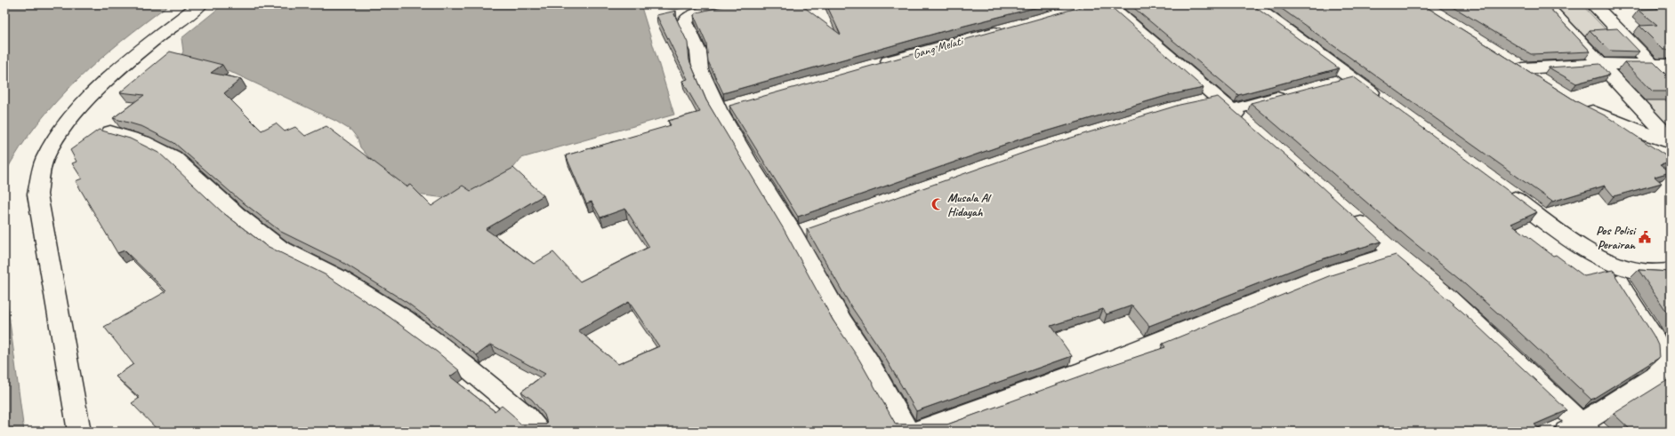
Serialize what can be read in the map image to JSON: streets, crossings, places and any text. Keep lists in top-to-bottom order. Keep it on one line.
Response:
{"streets":{"street":["Gang Melati"]},"places":{"mosque":["Musala Al Hidayah"],"public building":["Pos Polisi Perairan"]}}
